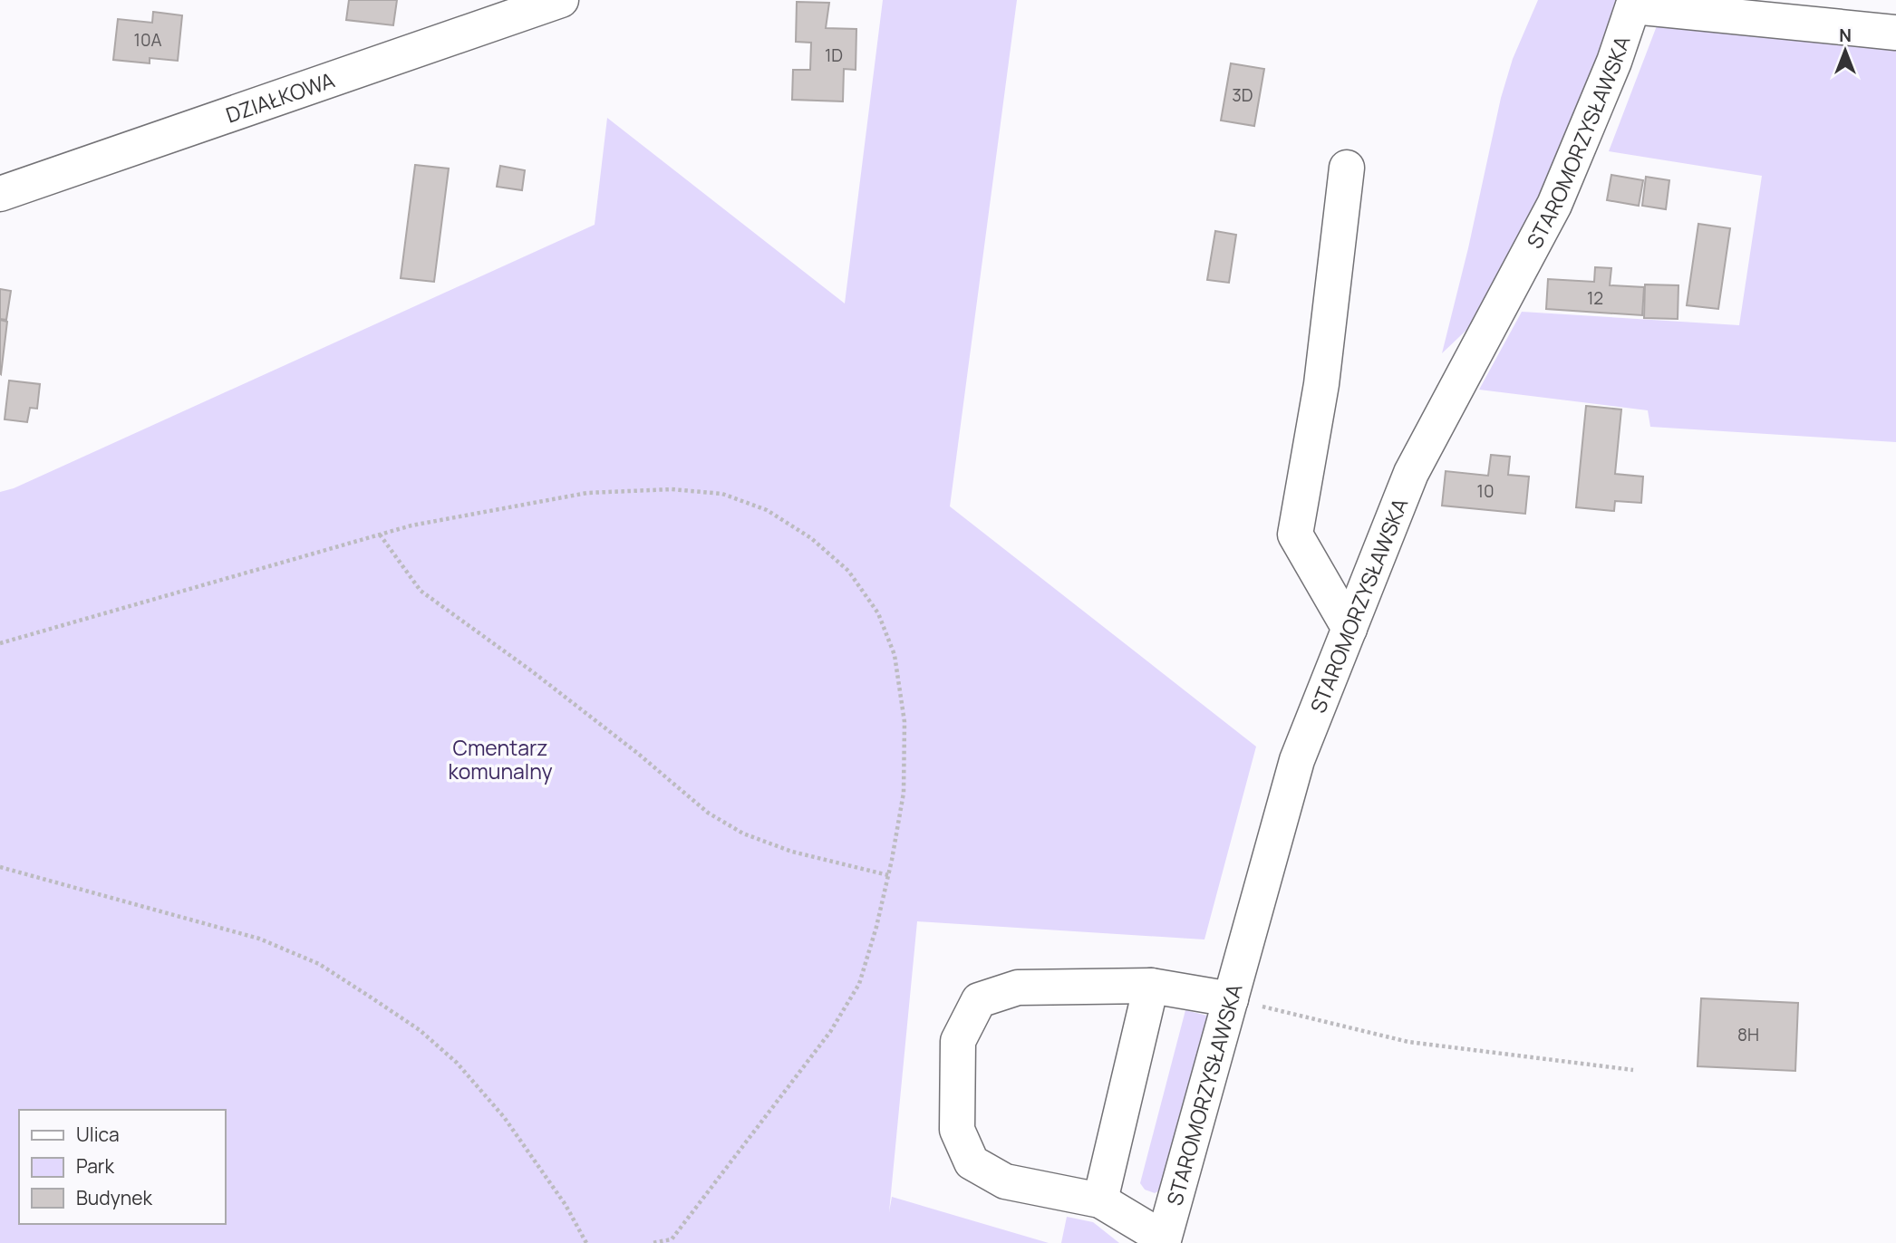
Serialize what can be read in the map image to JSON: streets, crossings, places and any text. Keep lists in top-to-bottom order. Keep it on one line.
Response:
{"streets":{"street":["DZIAŁKOWA","STAROMORZYSŁAWSKA"]},"parks":["Cmentarz komunalny"],"house_numbers":["10A","1D","3D","12","10","8H"],"legend":["Ulica","Park","Budynek"],"north":"top"}
